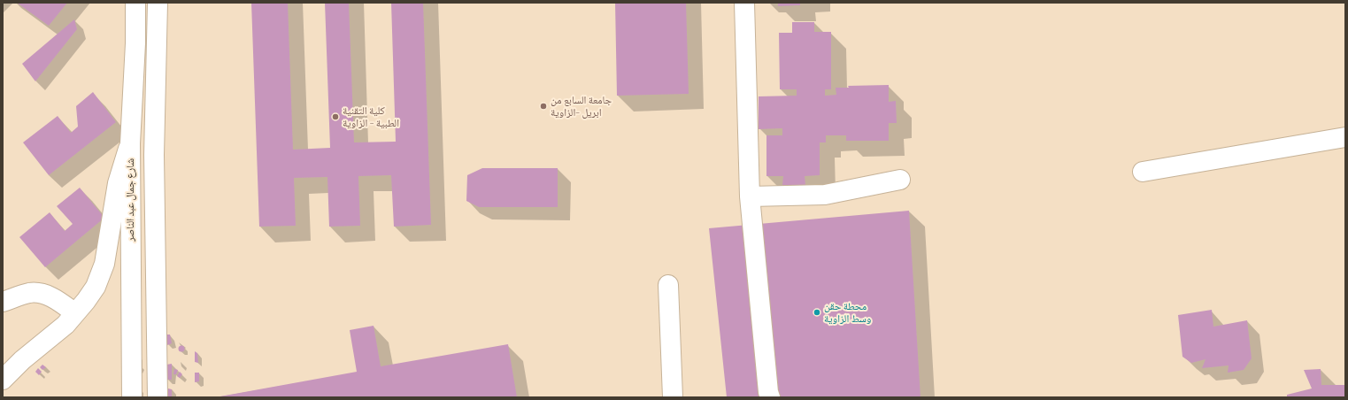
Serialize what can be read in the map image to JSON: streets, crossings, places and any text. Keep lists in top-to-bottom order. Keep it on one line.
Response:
{"streets":{"street":["شارع جمال عبد الناصر"]},"places":["جامعة السابع من ابريل -الزاوية","كلية التقنية الطبية - الزاوية","محطة حقن وسط الزاوية"]}
